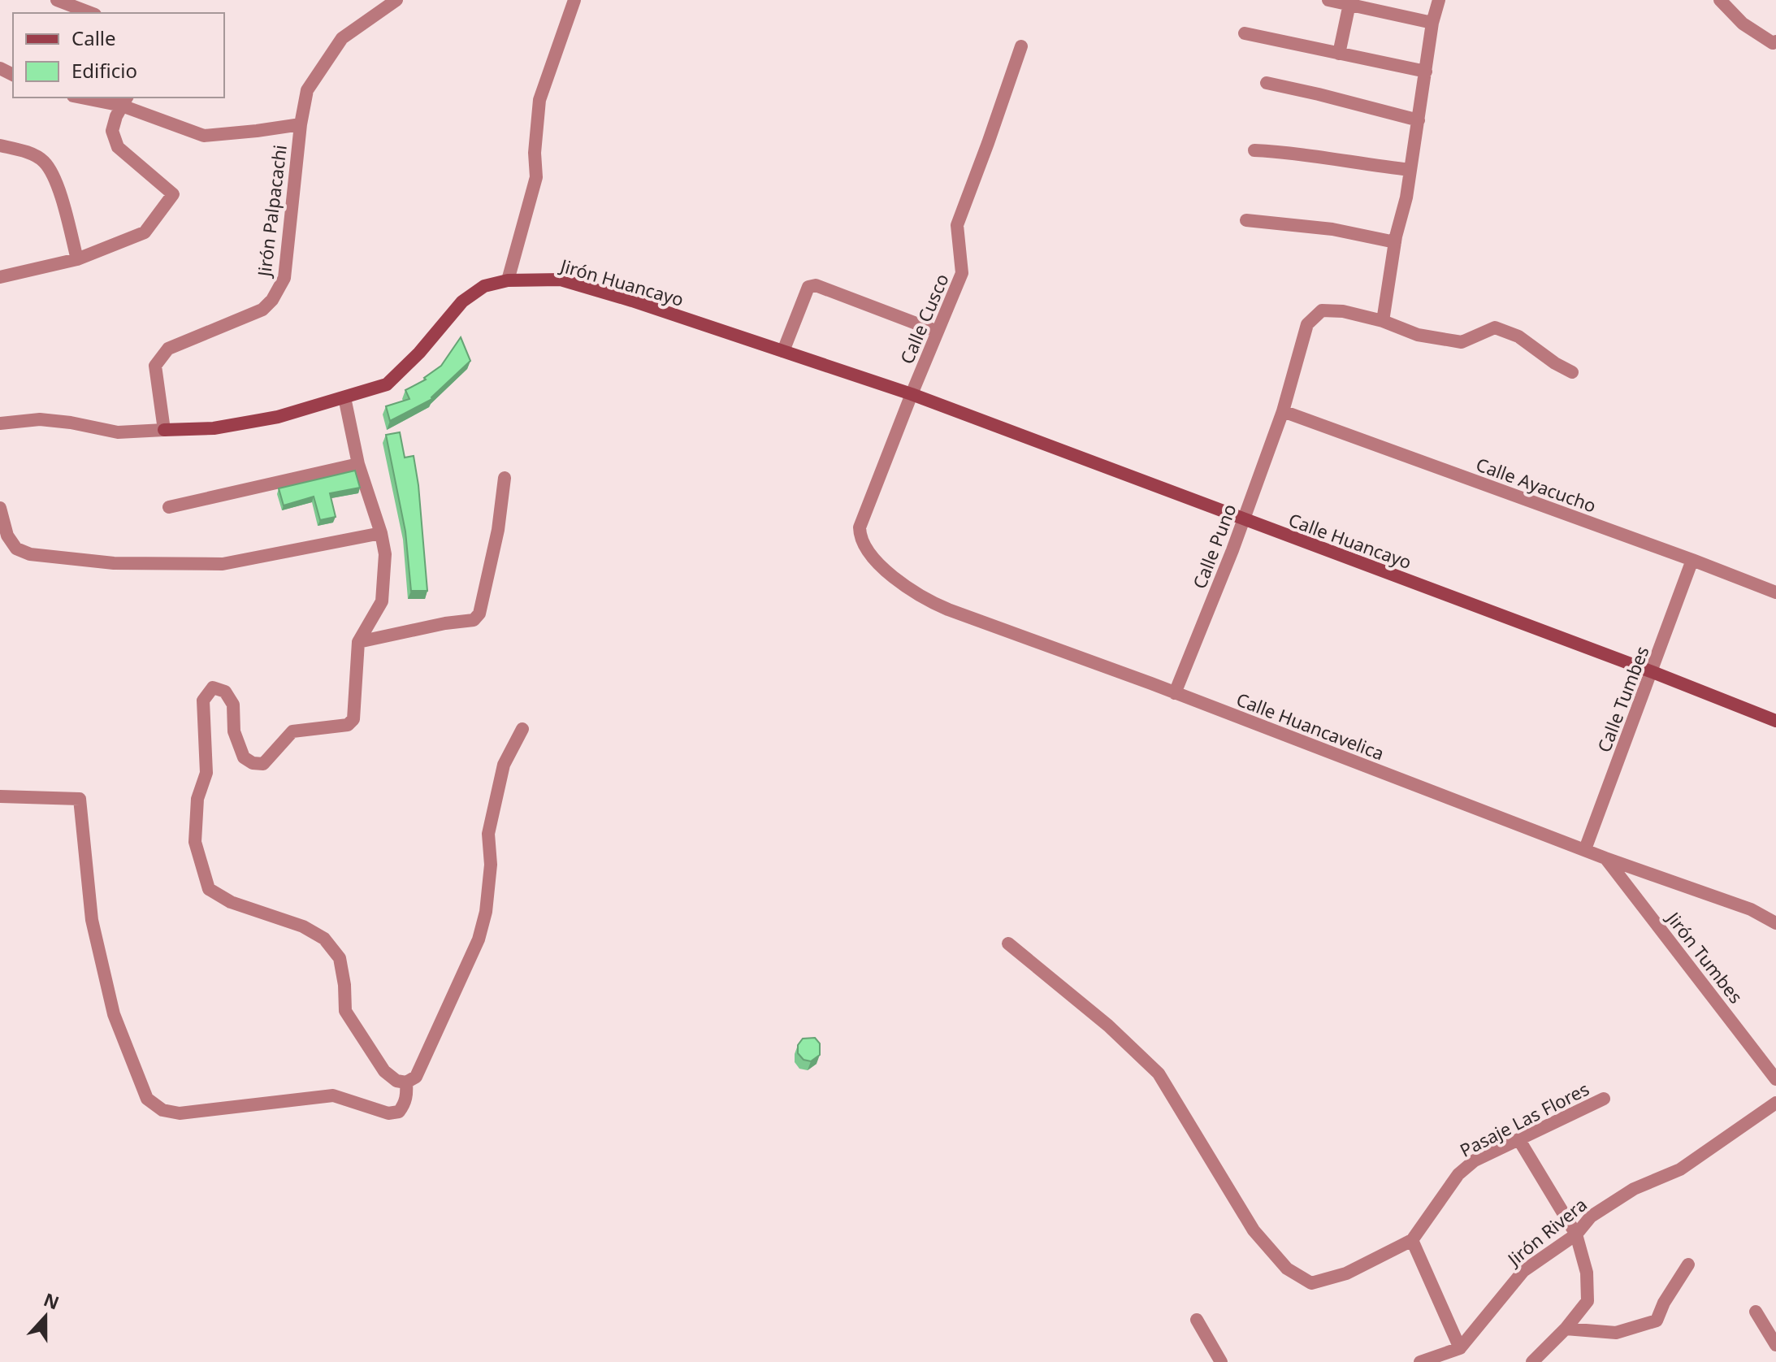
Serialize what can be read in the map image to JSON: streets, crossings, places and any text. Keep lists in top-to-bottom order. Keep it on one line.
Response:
{"streets":{"street":["Jirón Palpacachi","Jirón Huancayo","Calle Cusco","Calle Ayacucho","Calle Huancayo","Calle Puno","Calle Tumbes","Calle Huancavelica","Jirón Tumbes","Pasaje Las Flores","Jirón Rivera"]},"crossings":[["Jirón Palpacachi","Jirón Huancayo"],["Jirón Huancayo","Calle Cusco"],["Jirón Huancayo","Calle Huancayo"],["Calle Cusco","Calle Huancayo"],["Calle Cusco","Calle Huancavelica"],["Calle Ayacucho","Calle Puno"],["Calle Ayacucho","Calle Tumbes"],["Calle Huancayo","Calle Puno"],["Calle Huancayo","Calle Tumbes"],["Calle Puno","Calle Huancavelica"],["Calle Tumbes","Calle Huancavelica"],["Calle Huancavelica","Jirón Tumbes"]],"legend":["Calle","Edificio"],"north":"top"}
